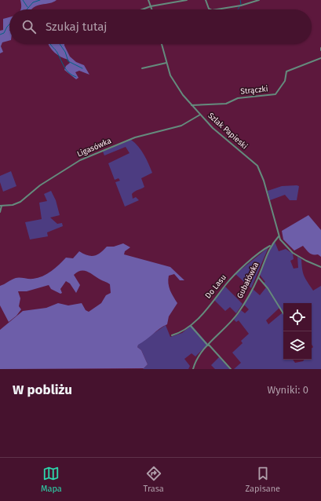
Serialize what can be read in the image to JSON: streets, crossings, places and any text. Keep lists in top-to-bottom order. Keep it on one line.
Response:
{"streets":{"street":["Strączki","Szlak Papieski","Ligasówka","Gubałówka","Do Lasu"]},"crossings":[["Strączki","Szlak Papieski"],["Szlak Papieski","Ligasówka"],["Szlak Papieski","Gubałówka"],["Gubałówka","Do Lasu"]],"page":{"search":"Szukaj tutaj","heading":["W pobliżu","Wyniki: 0"],"nav":["Mapa","Trasa","Zapisane"]}}
